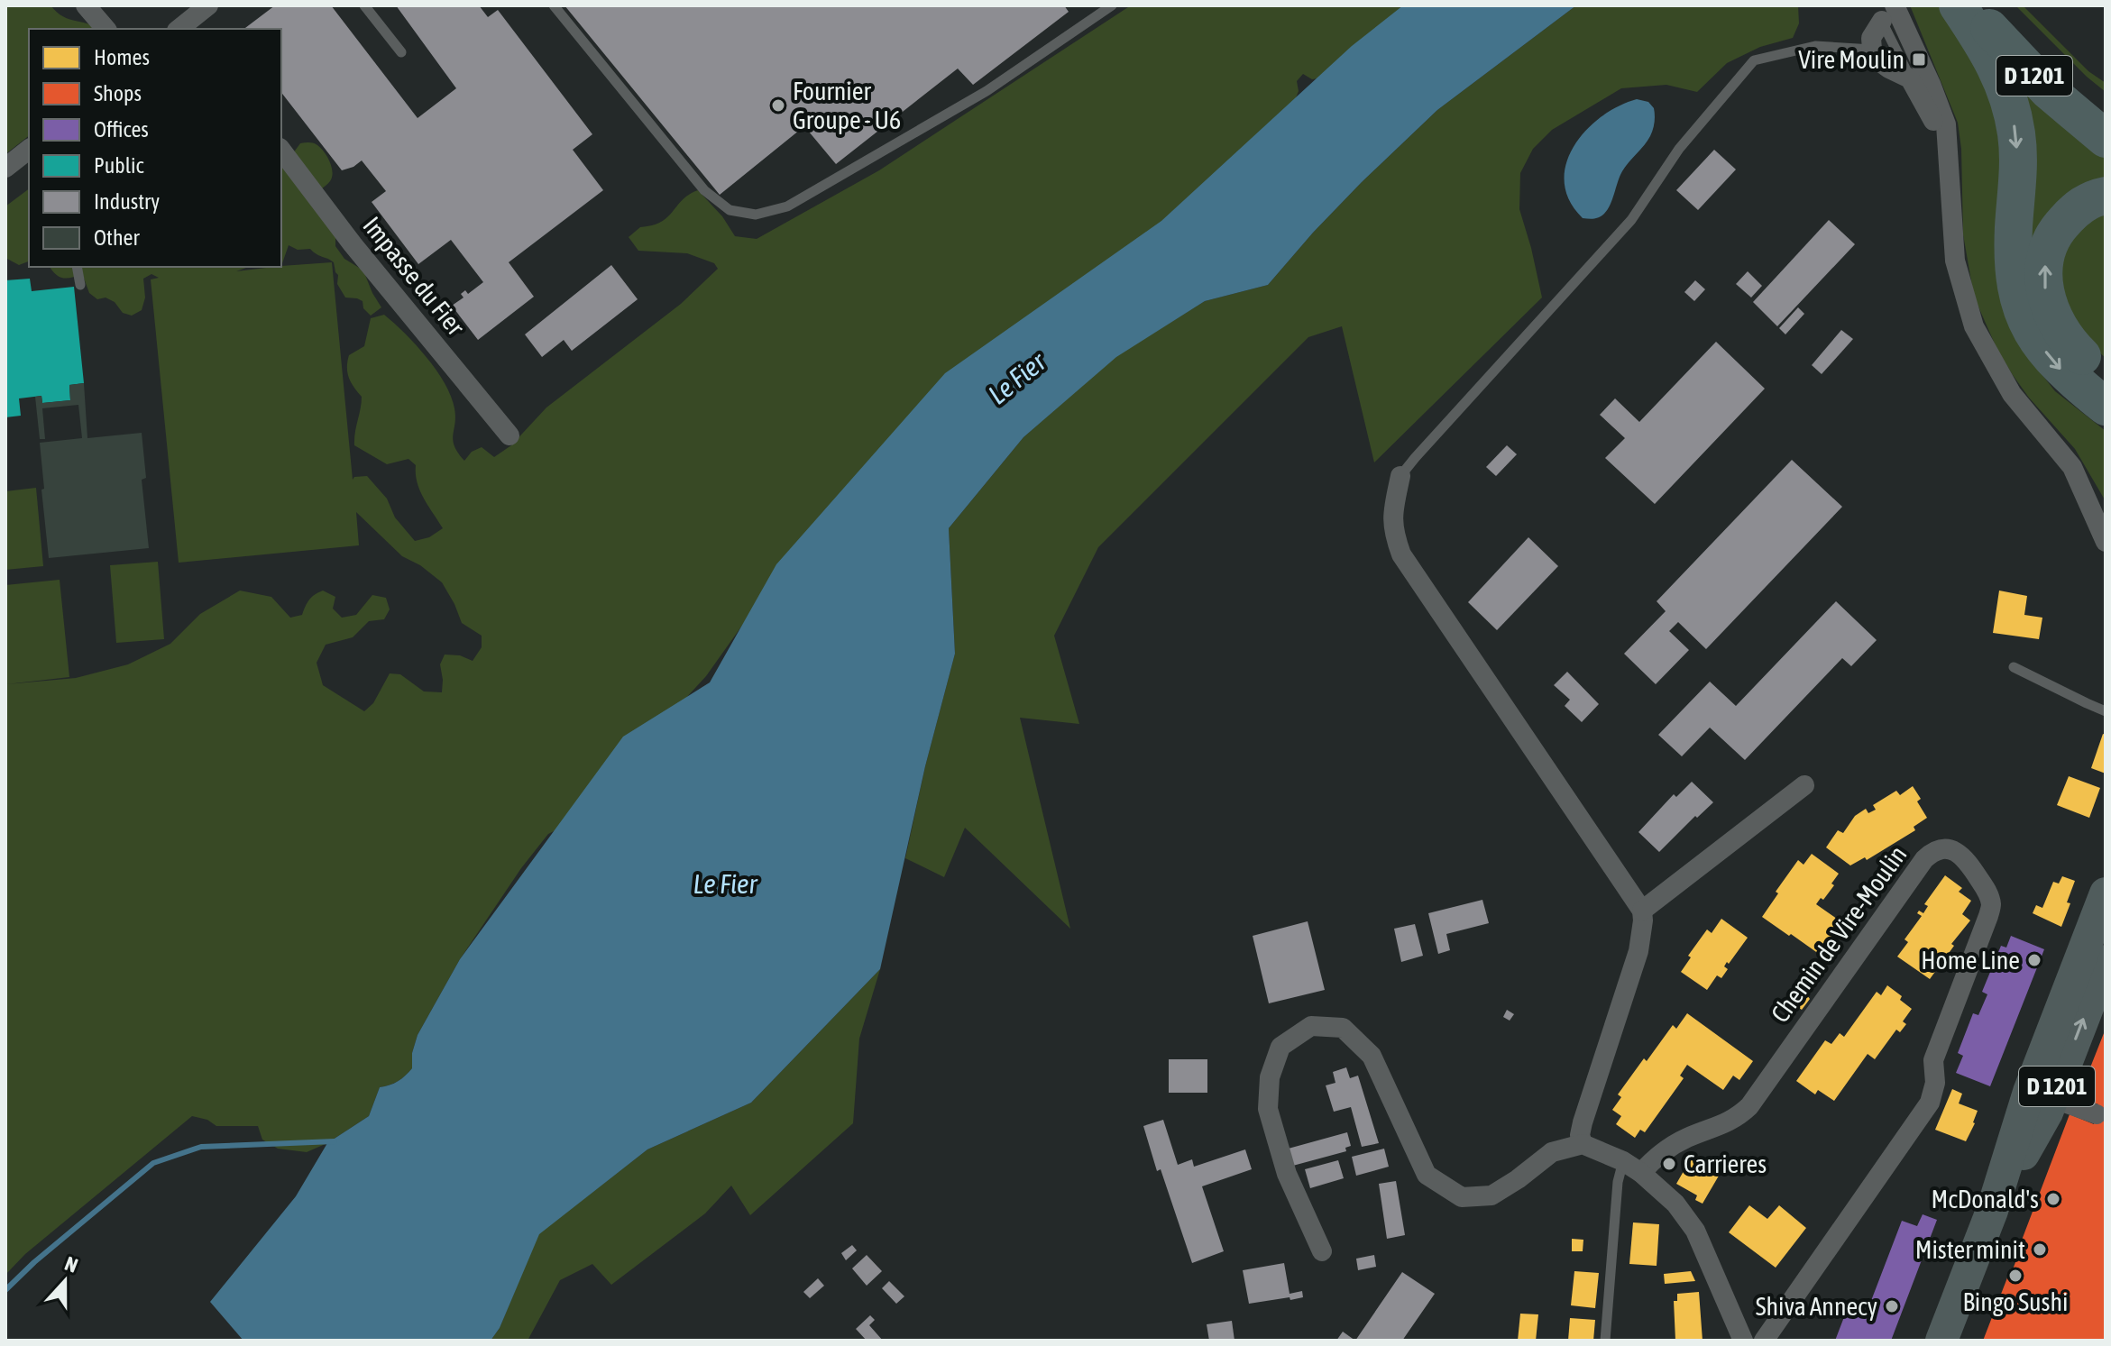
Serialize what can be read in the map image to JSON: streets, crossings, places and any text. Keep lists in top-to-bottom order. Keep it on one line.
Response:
{"streets":{"highway":["D 1201"],"street":["Impasse du Fier","Chemin de Vire-Moulin"]},"water":["Le Fier"],"places":{"transit":["Vire Moulin"],"other":["Fournier Groupe - U6","Home Line","Carrieres","McDonald's","Mister minit","Bingo Sushi","Shiva Annecy"]},"legend":["Homes","Shops","Offices","Public","Industry","Other"],"north":"top"}
